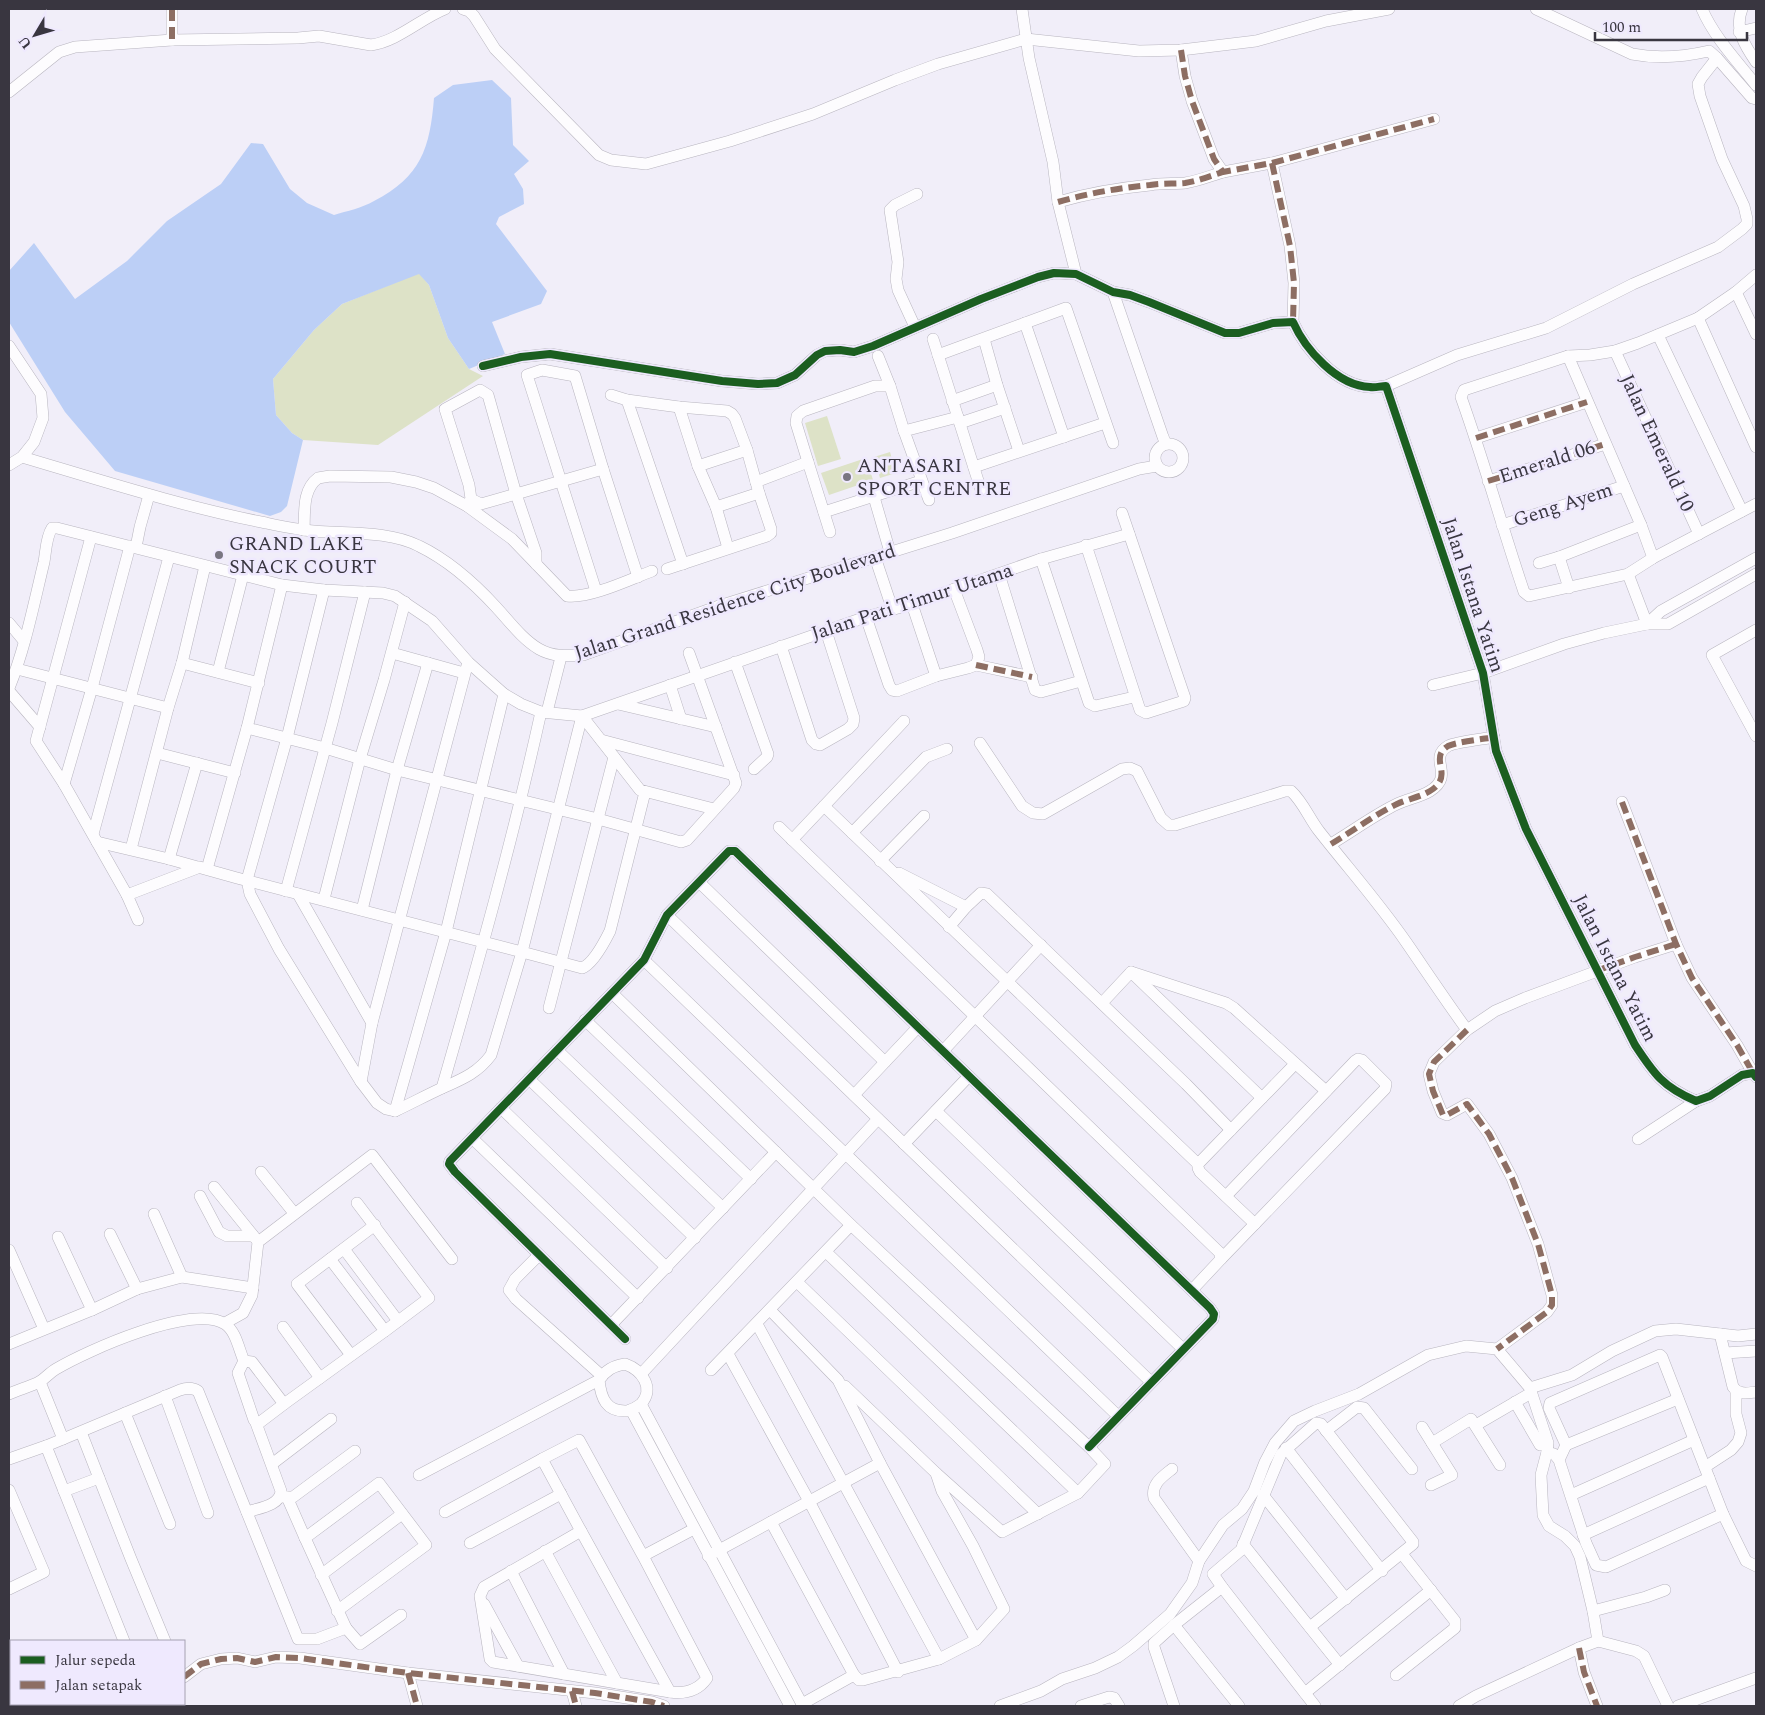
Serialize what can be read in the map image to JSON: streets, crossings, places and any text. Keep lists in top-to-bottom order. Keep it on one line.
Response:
{"streets":{"street":["Jalan Emerald 10","Emerald 06","Geng Ayem","Jalan Istana Yatim","Jalan Grand Residence City Boulevard","Jalan Pati Timur Utama"]},"places":["ANTASARI SPORT CENTRE","GRAND LAKE SNACK COURT"],"legend":["Jalur sepeda","Jalan setapak"],"scale_bar":"100 m","north":"bottom left"}
